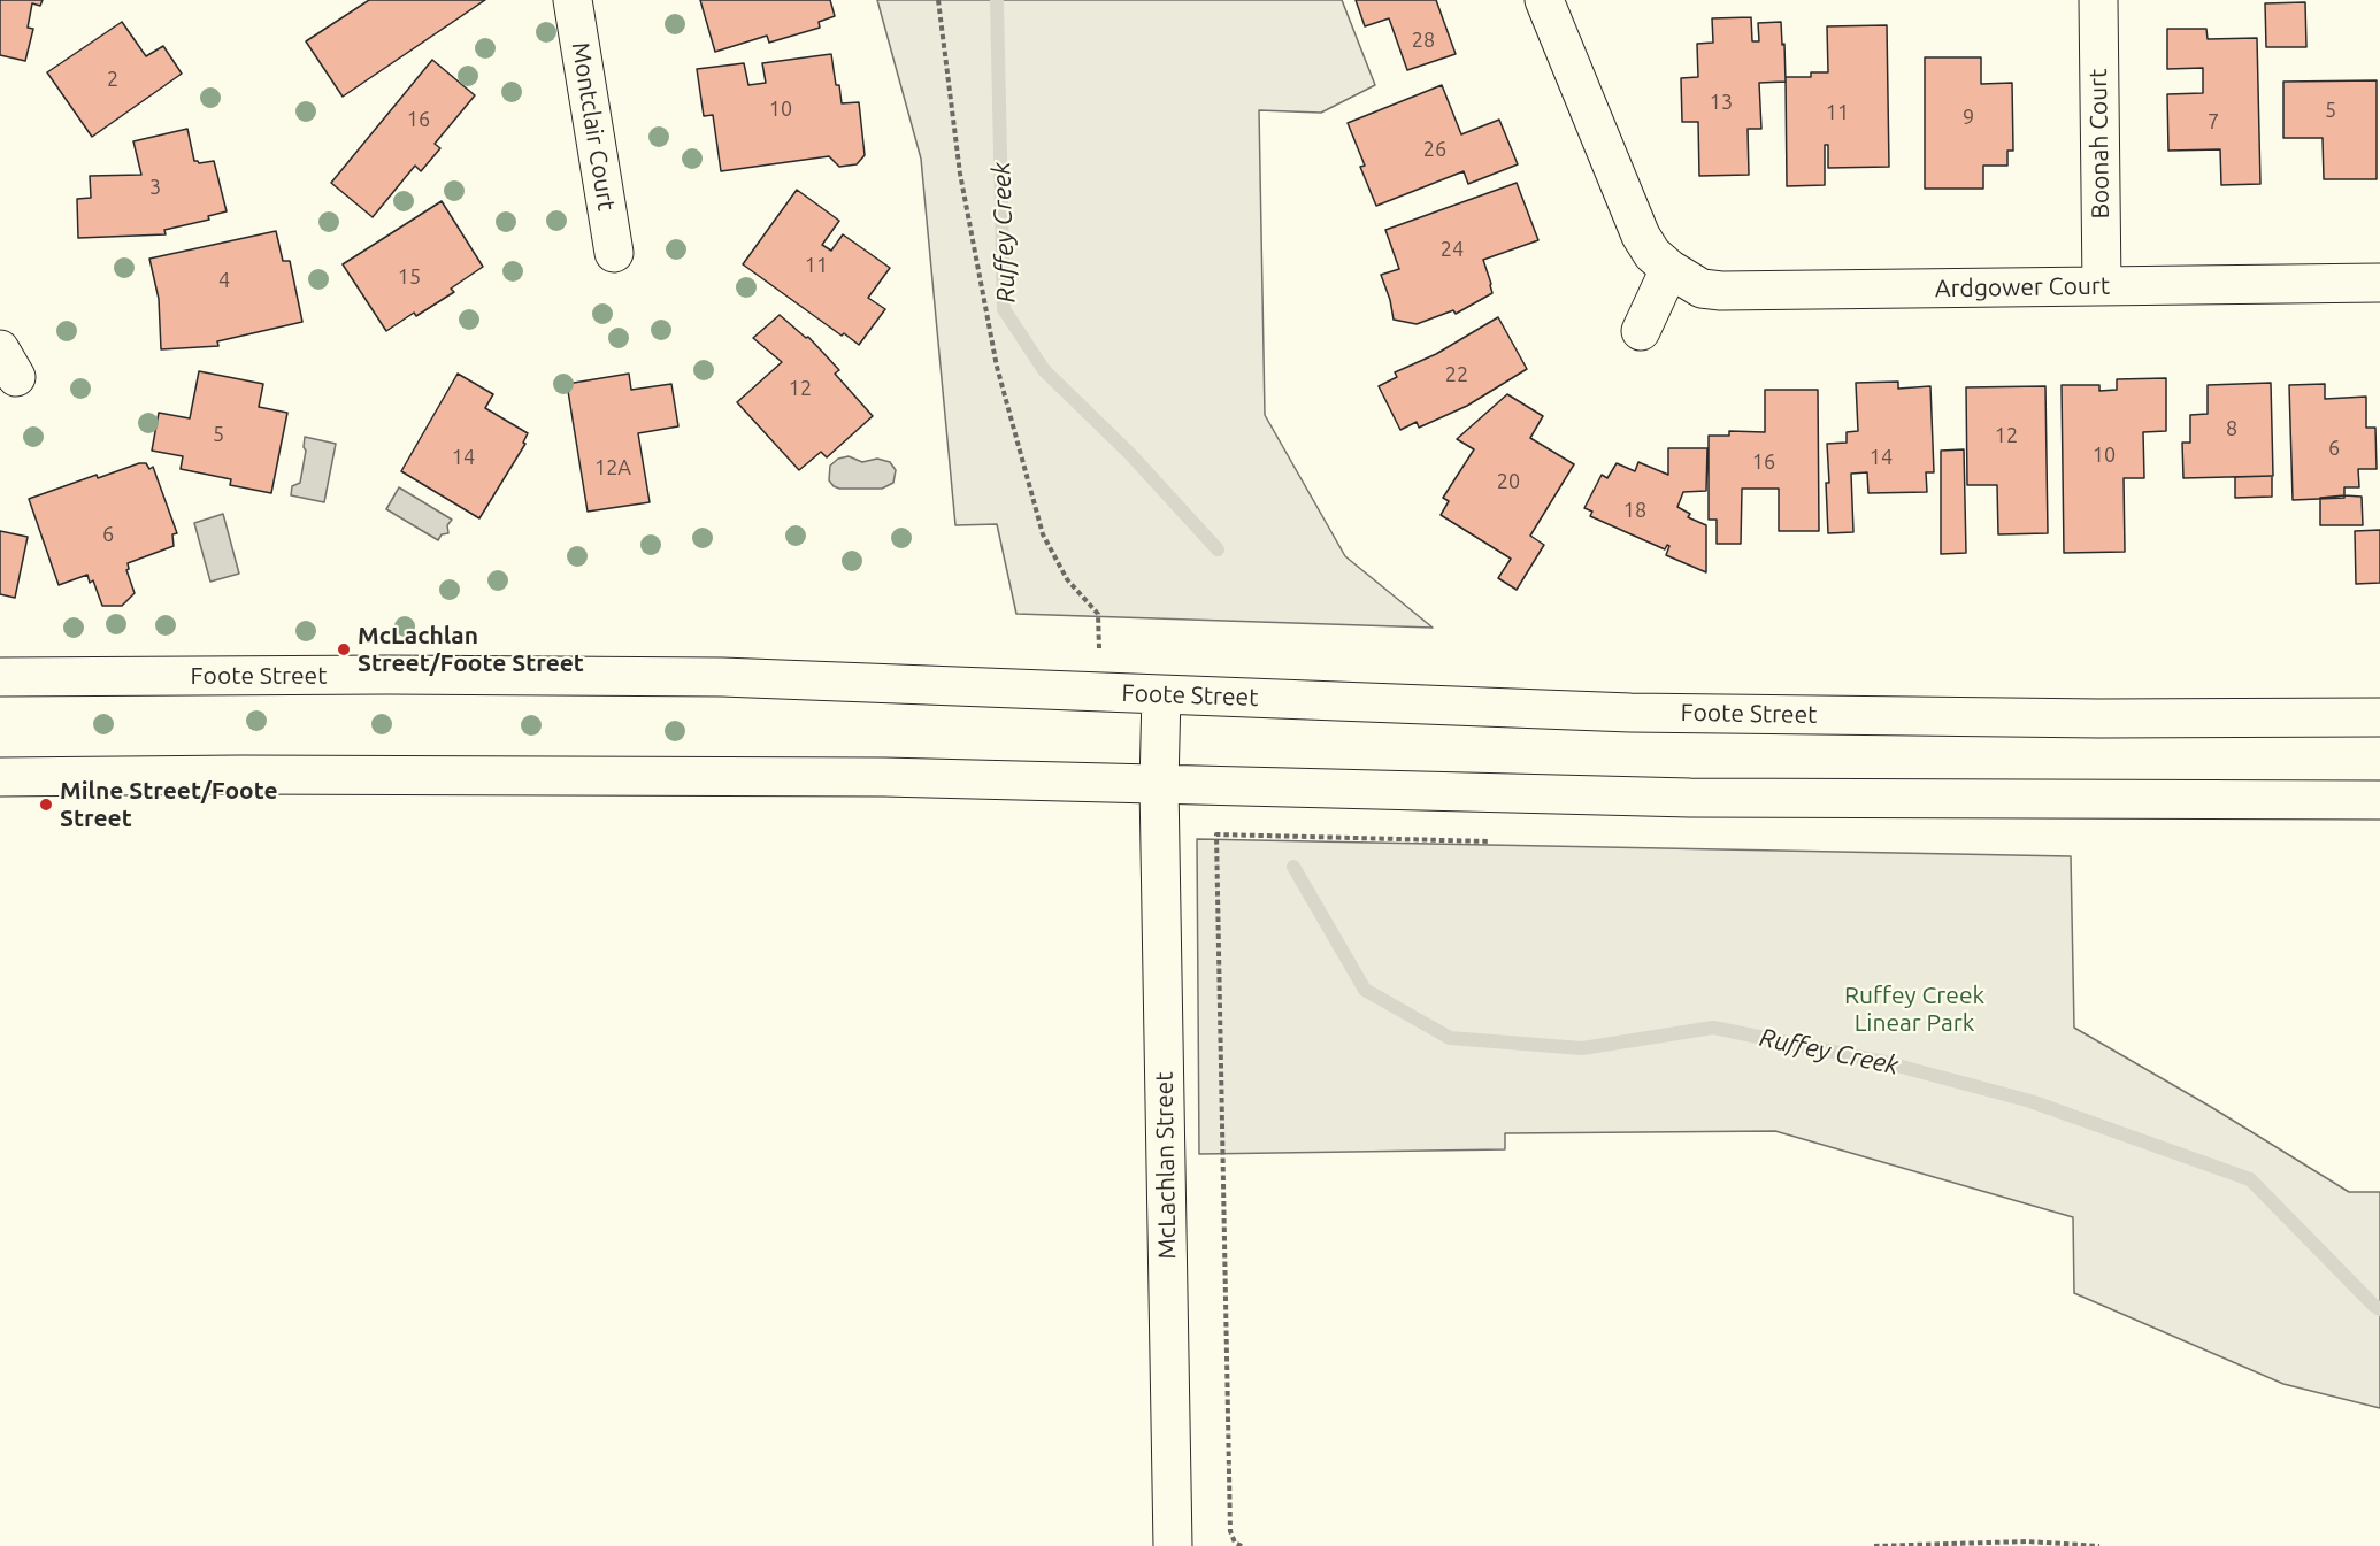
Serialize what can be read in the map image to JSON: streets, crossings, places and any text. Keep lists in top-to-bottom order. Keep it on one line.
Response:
{"streets":{"main road":["Montclair Court","Boonah Court","Ardgower Court","Foote Street","McLachlan Street"]},"crossings":[["Boonah Court","Ardgower Court"],["Foote Street","McLachlan Street"]],"water":["Ruffey Creek"],"parks":["Ruffey Creek Linear Park"],"places":["McLachlan Street/Foote Street","Milne Street/Foote Street"],"house_numbers":["28","2","13","10","5","11","9","16","7","26","3","24","11","15","4","22","12","8","5","12","6","10","14","14","16","12A","20","18","6"]}
